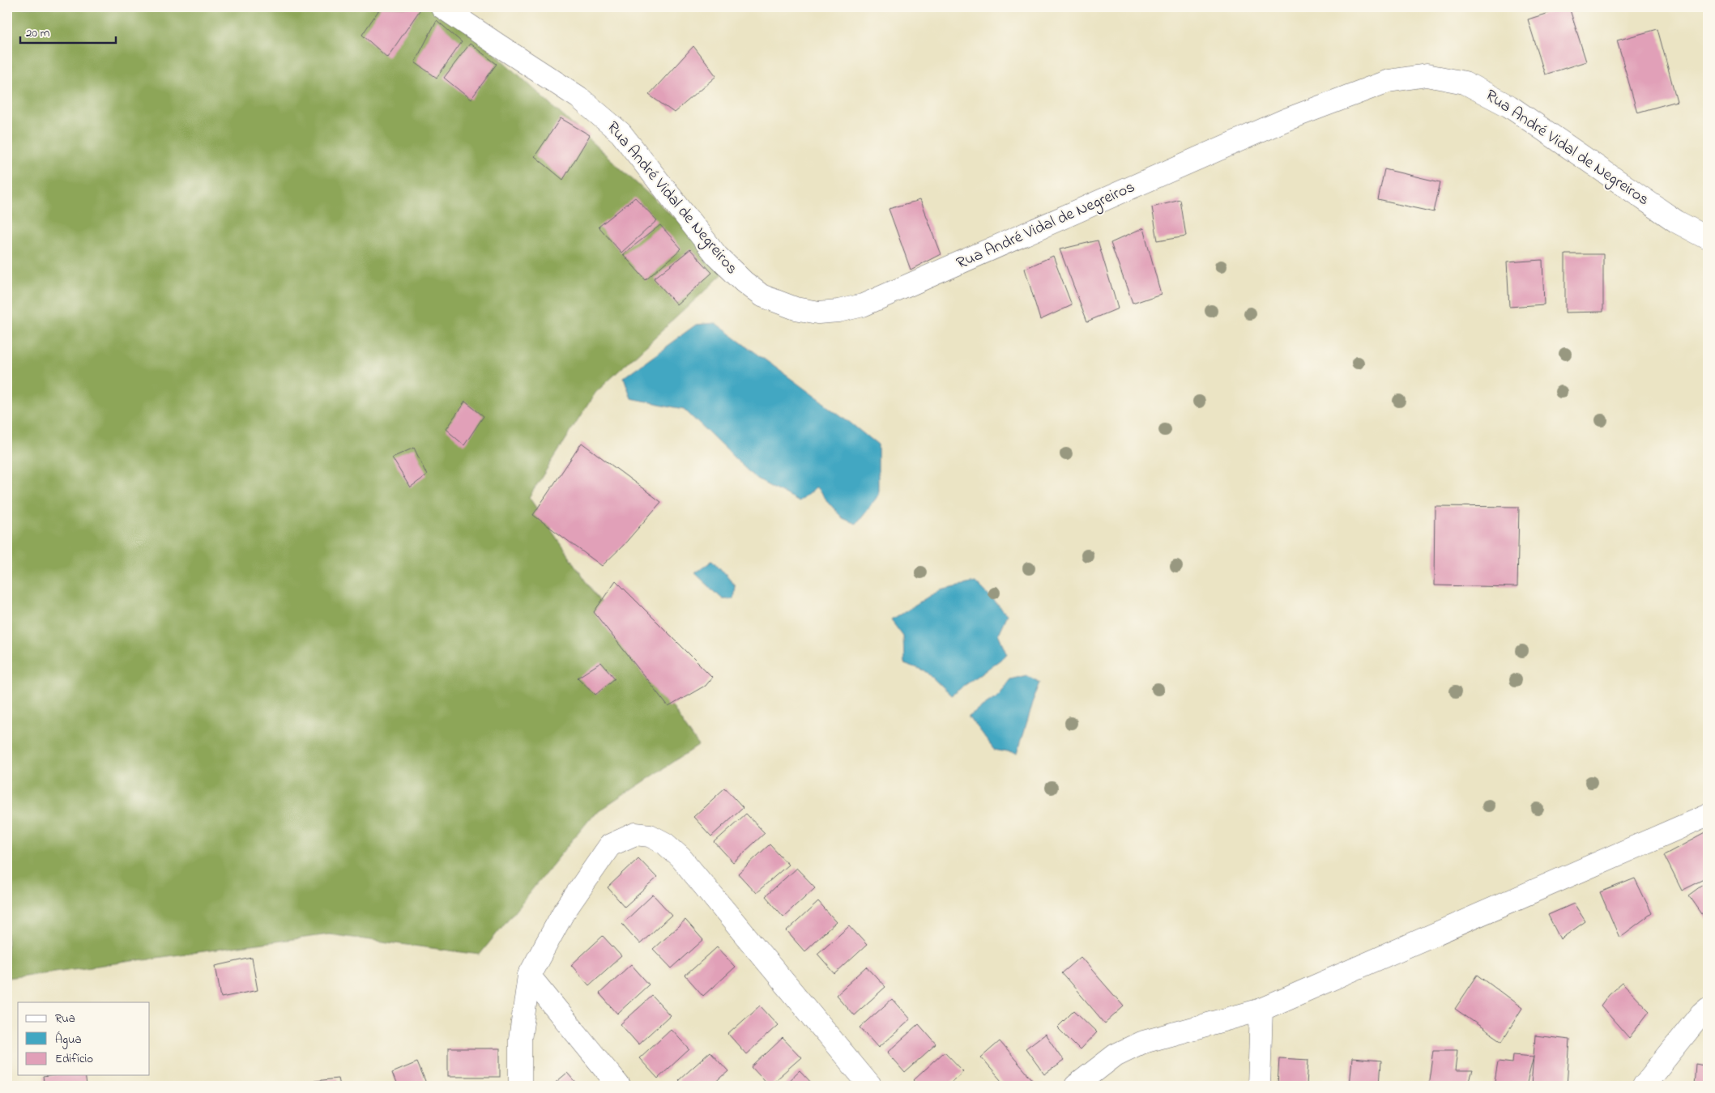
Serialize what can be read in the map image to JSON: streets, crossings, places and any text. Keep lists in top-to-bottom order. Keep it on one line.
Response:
{"streets":{"street":["Rua André Vidal de Negreiros"]},"legend":["Rua","Água","Edifício"],"scale_bar":"20 m"}
